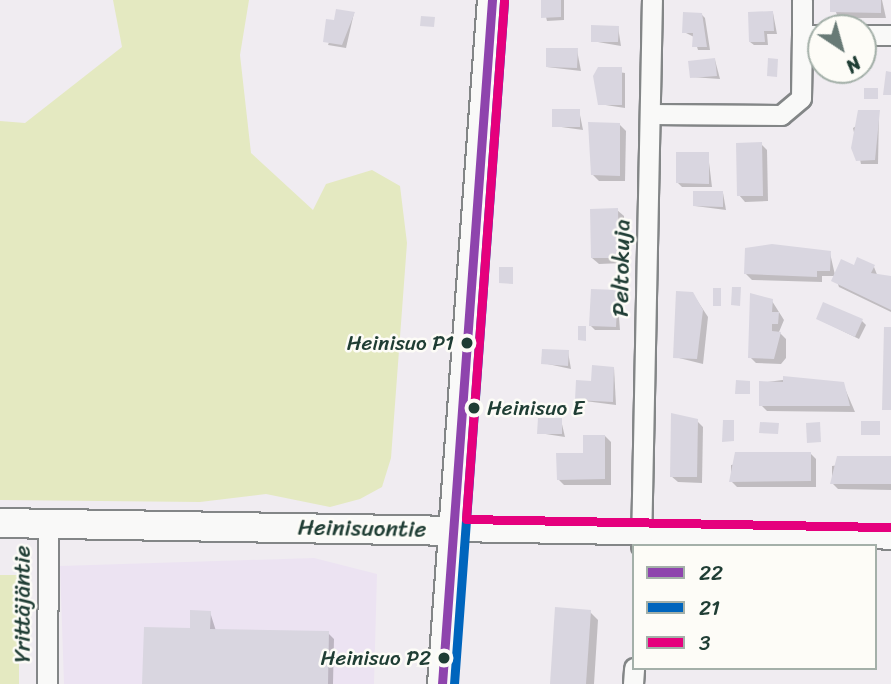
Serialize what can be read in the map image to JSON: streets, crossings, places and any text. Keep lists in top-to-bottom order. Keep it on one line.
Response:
{"streets":{"main road":["Heinisuontie"],"street":["Peltokuja","Yrittäjäntie"]},"crossings":[["Peltokuja","Heinisuontie"],["Heinisuontie","Yrittäjäntie"]],"places":["Heinisuo P1","Heinisuo E","Heinisuo P2"],"lines":["transit line 22","transit line 21","transit line 3"],"legend":["22","21","3"],"north":"bottom right"}
